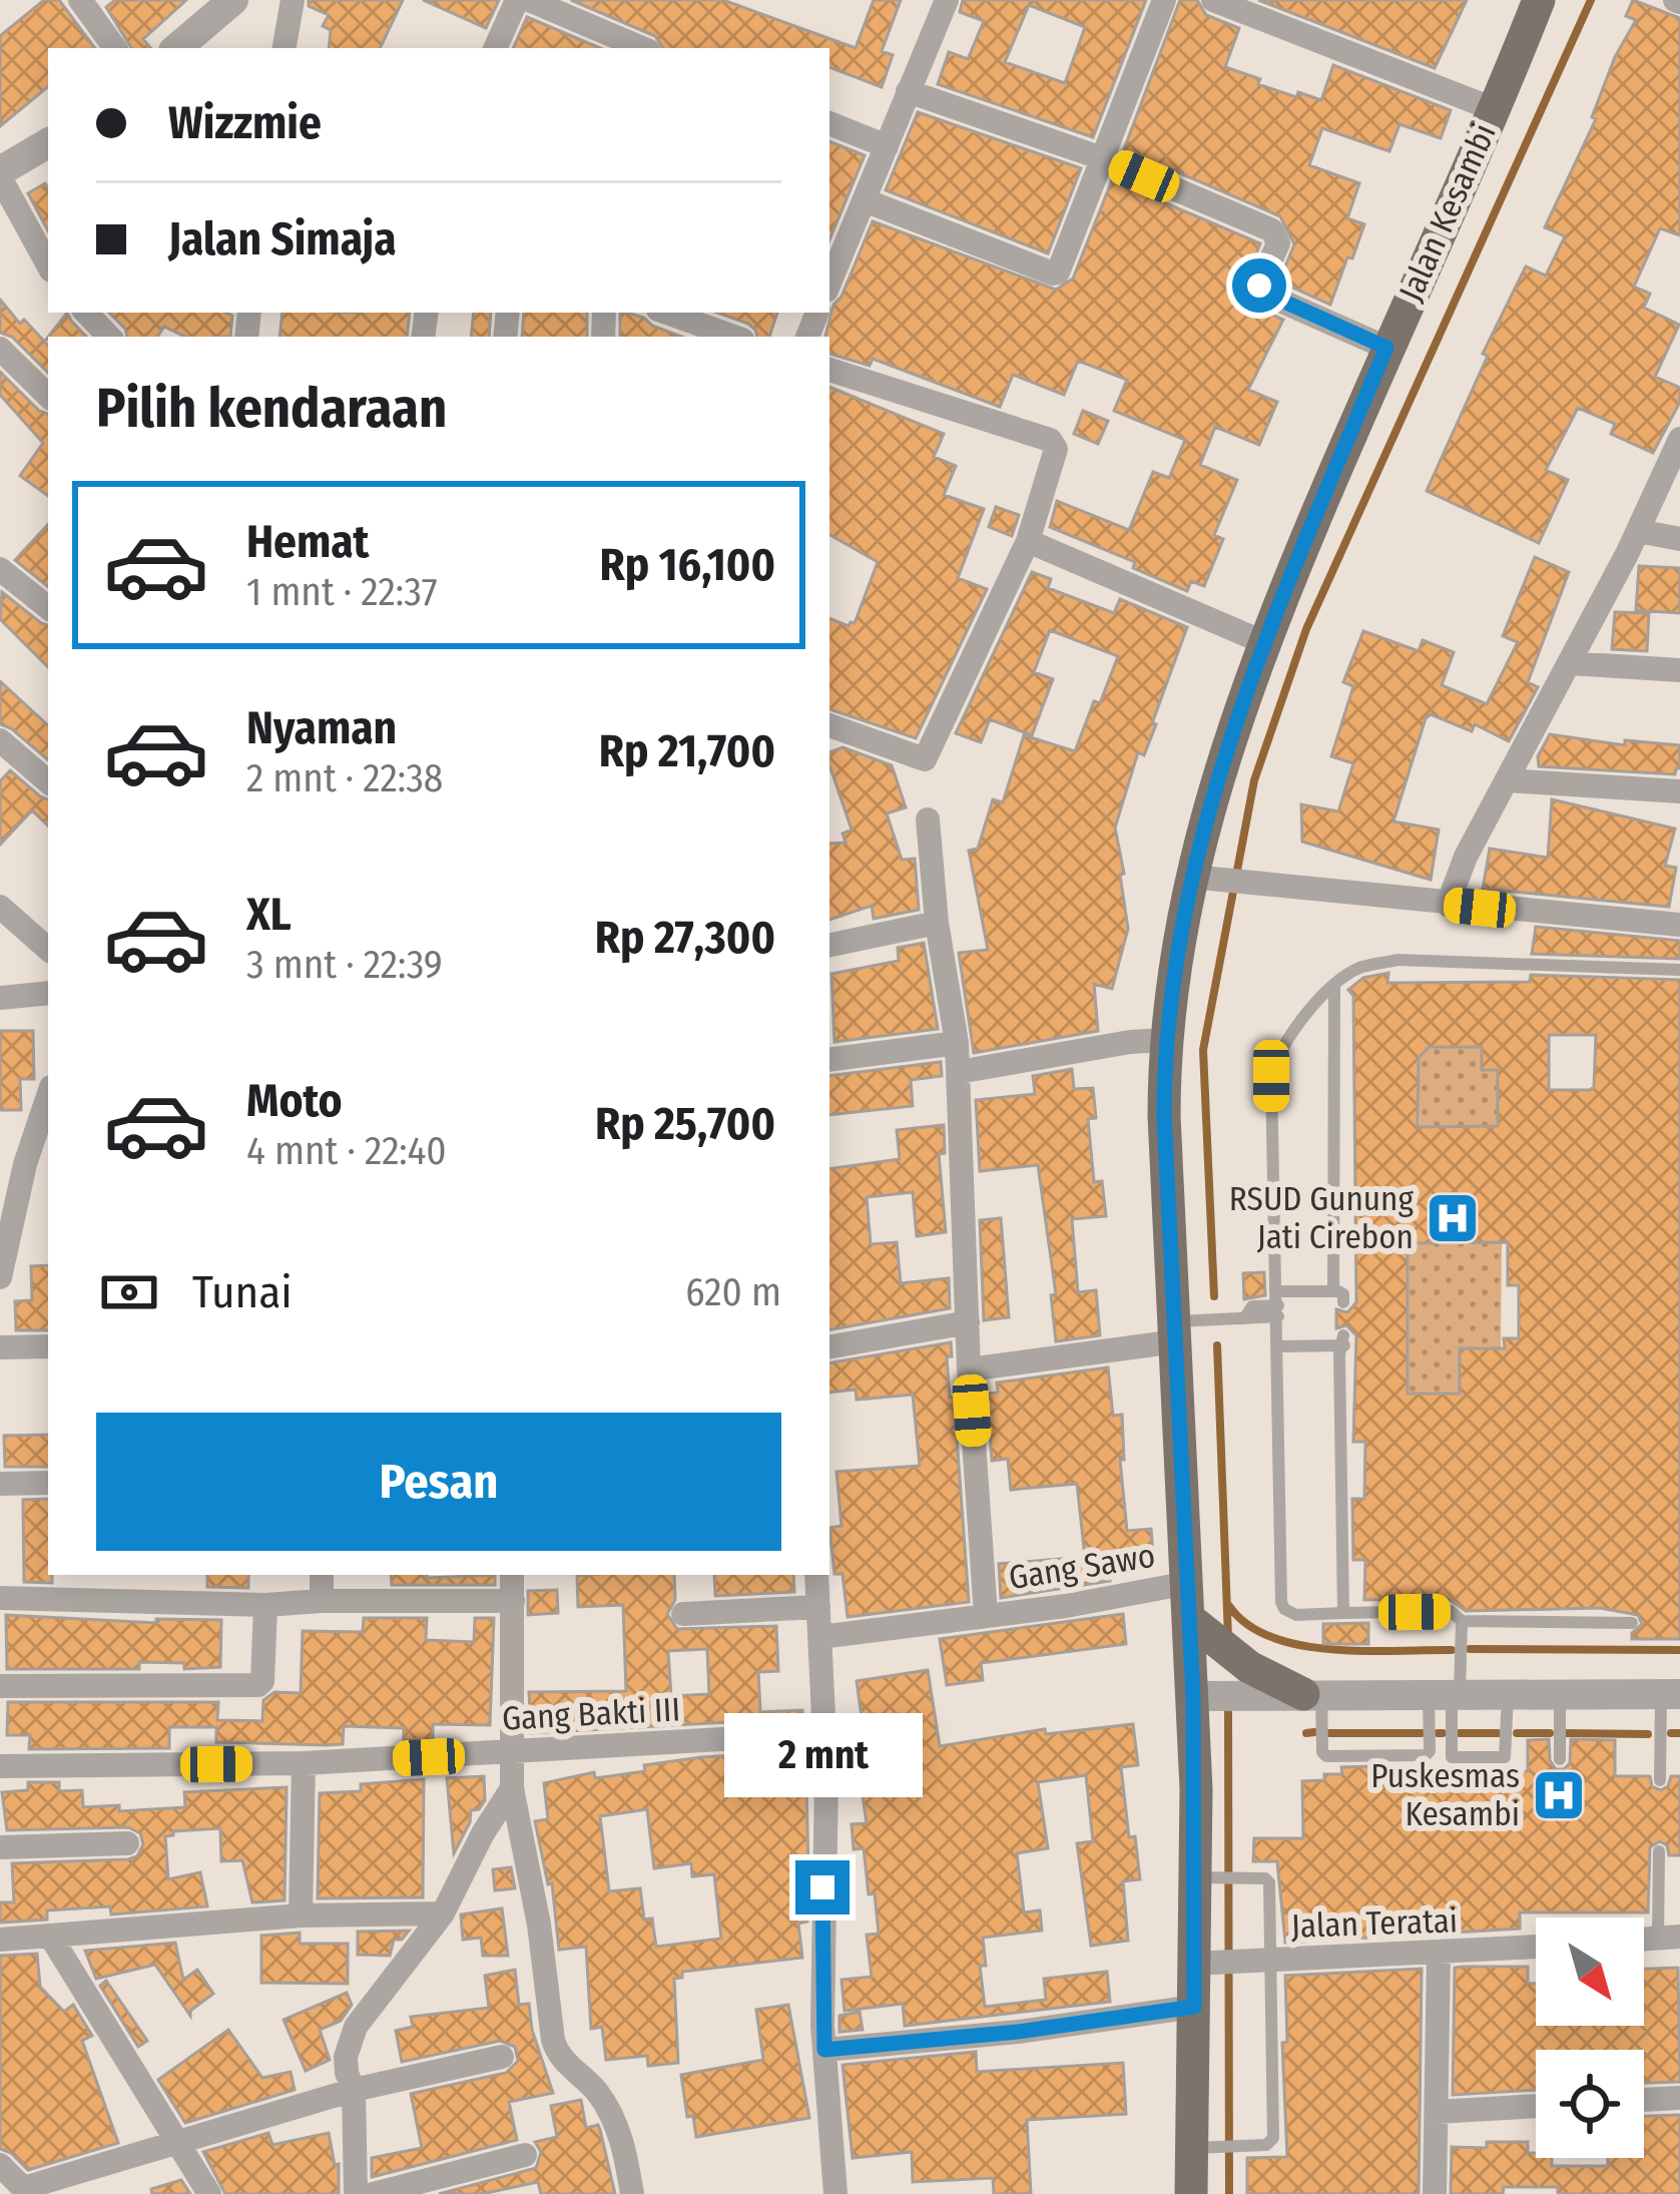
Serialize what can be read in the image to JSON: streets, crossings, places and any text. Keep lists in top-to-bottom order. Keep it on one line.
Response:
{"streets":{"main road":["Jalan Kesambi"],"street":["Gang Sawo","Gang Bakti III","Jalan Teratai"]},"crossings":[["Jalan Kesambi","Gang Sawo"],["Jalan Kesambi","Jalan Teratai"]],"places":{"hospital":["RSUD Gunung Jati Cirebon","Puskesmas Kesambi"]},"north":"bottom right","page":{"banner":["Wizzmie","Jalan Simaja"],"heading":"Pilih kendaraan","list":[{"name":"Hemat","note":"1 mnt · 22:37","value":"Rp 16,100"},{"name":"Nyaman","note":"2 mnt · 22:38","value":"Rp 21,700"},{"name":"XL","note":"3 mnt · 22:39","value":"Rp 27,300"},{"name":"Moto","note":"4 mnt · 22:40","value":"Rp 25,700"}],"pay":["Tunai","620 m"],"buttons":"Pesan","bubble":"2 mnt"}}
